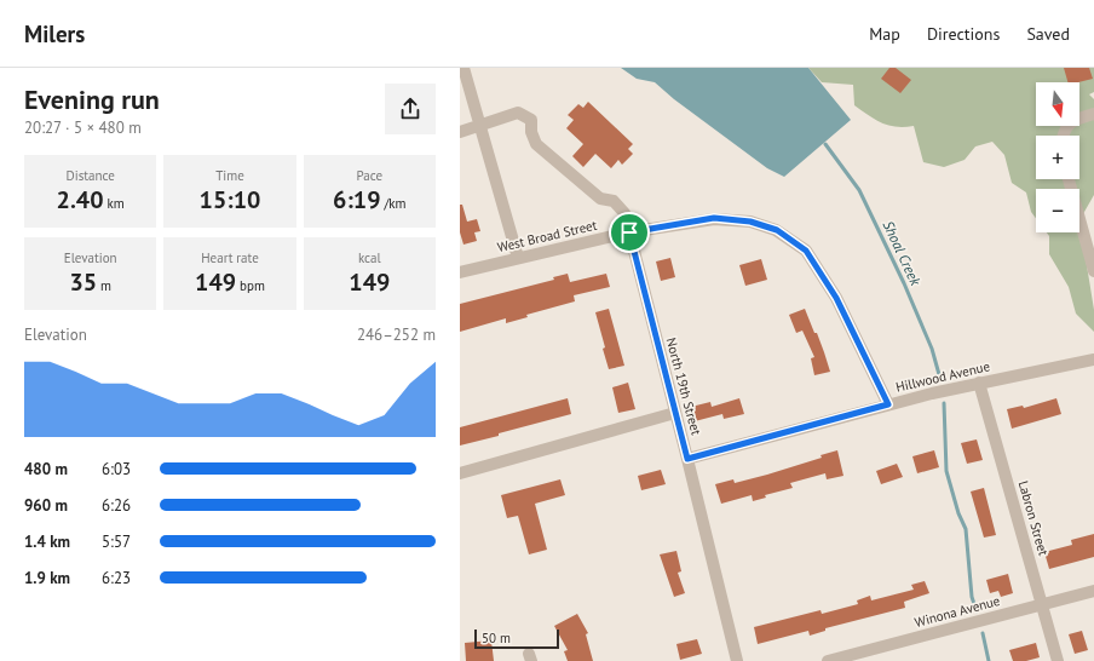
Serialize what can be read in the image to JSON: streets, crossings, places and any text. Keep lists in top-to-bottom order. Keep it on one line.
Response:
{"streets":{"street":["West Broad Street","Hillwood Avenue","North 19th Street","Labron Street","Winona Avenue"]},"crossings":[["West Broad Street","Hillwood Avenue"],["West Broad Street","North 19th Street"],["Hillwood Avenue","North 19th Street"],["Hillwood Avenue","Labron Street"],["Labron Street","Winona Avenue"]],"water":["Shoal Creek"],"scale_bar":"50 m","north":"bottom","page":{"header":"Milers","nav":["Map","Directions","Saved"],"heading":["Evening run","20:27 · 5 × 480 m"],"map_buttons":["+","−"],"stats":[["Distance","2.40 km"],["Time","15:10"],["Pace","6:19 /km"],["Elevation","35 m"],["Heart rate","149 bpm"],["kcal","149"]],"chart":["Elevation","246–252 m"],"list":[{"name":"480 m","note":"6:03"},{"name":"960 m","note":"6:26"},{"name":"1.4 km","note":"5:57"},{"name":"1.9 km","note":"6:23"}],"scale":"50 m"}}
